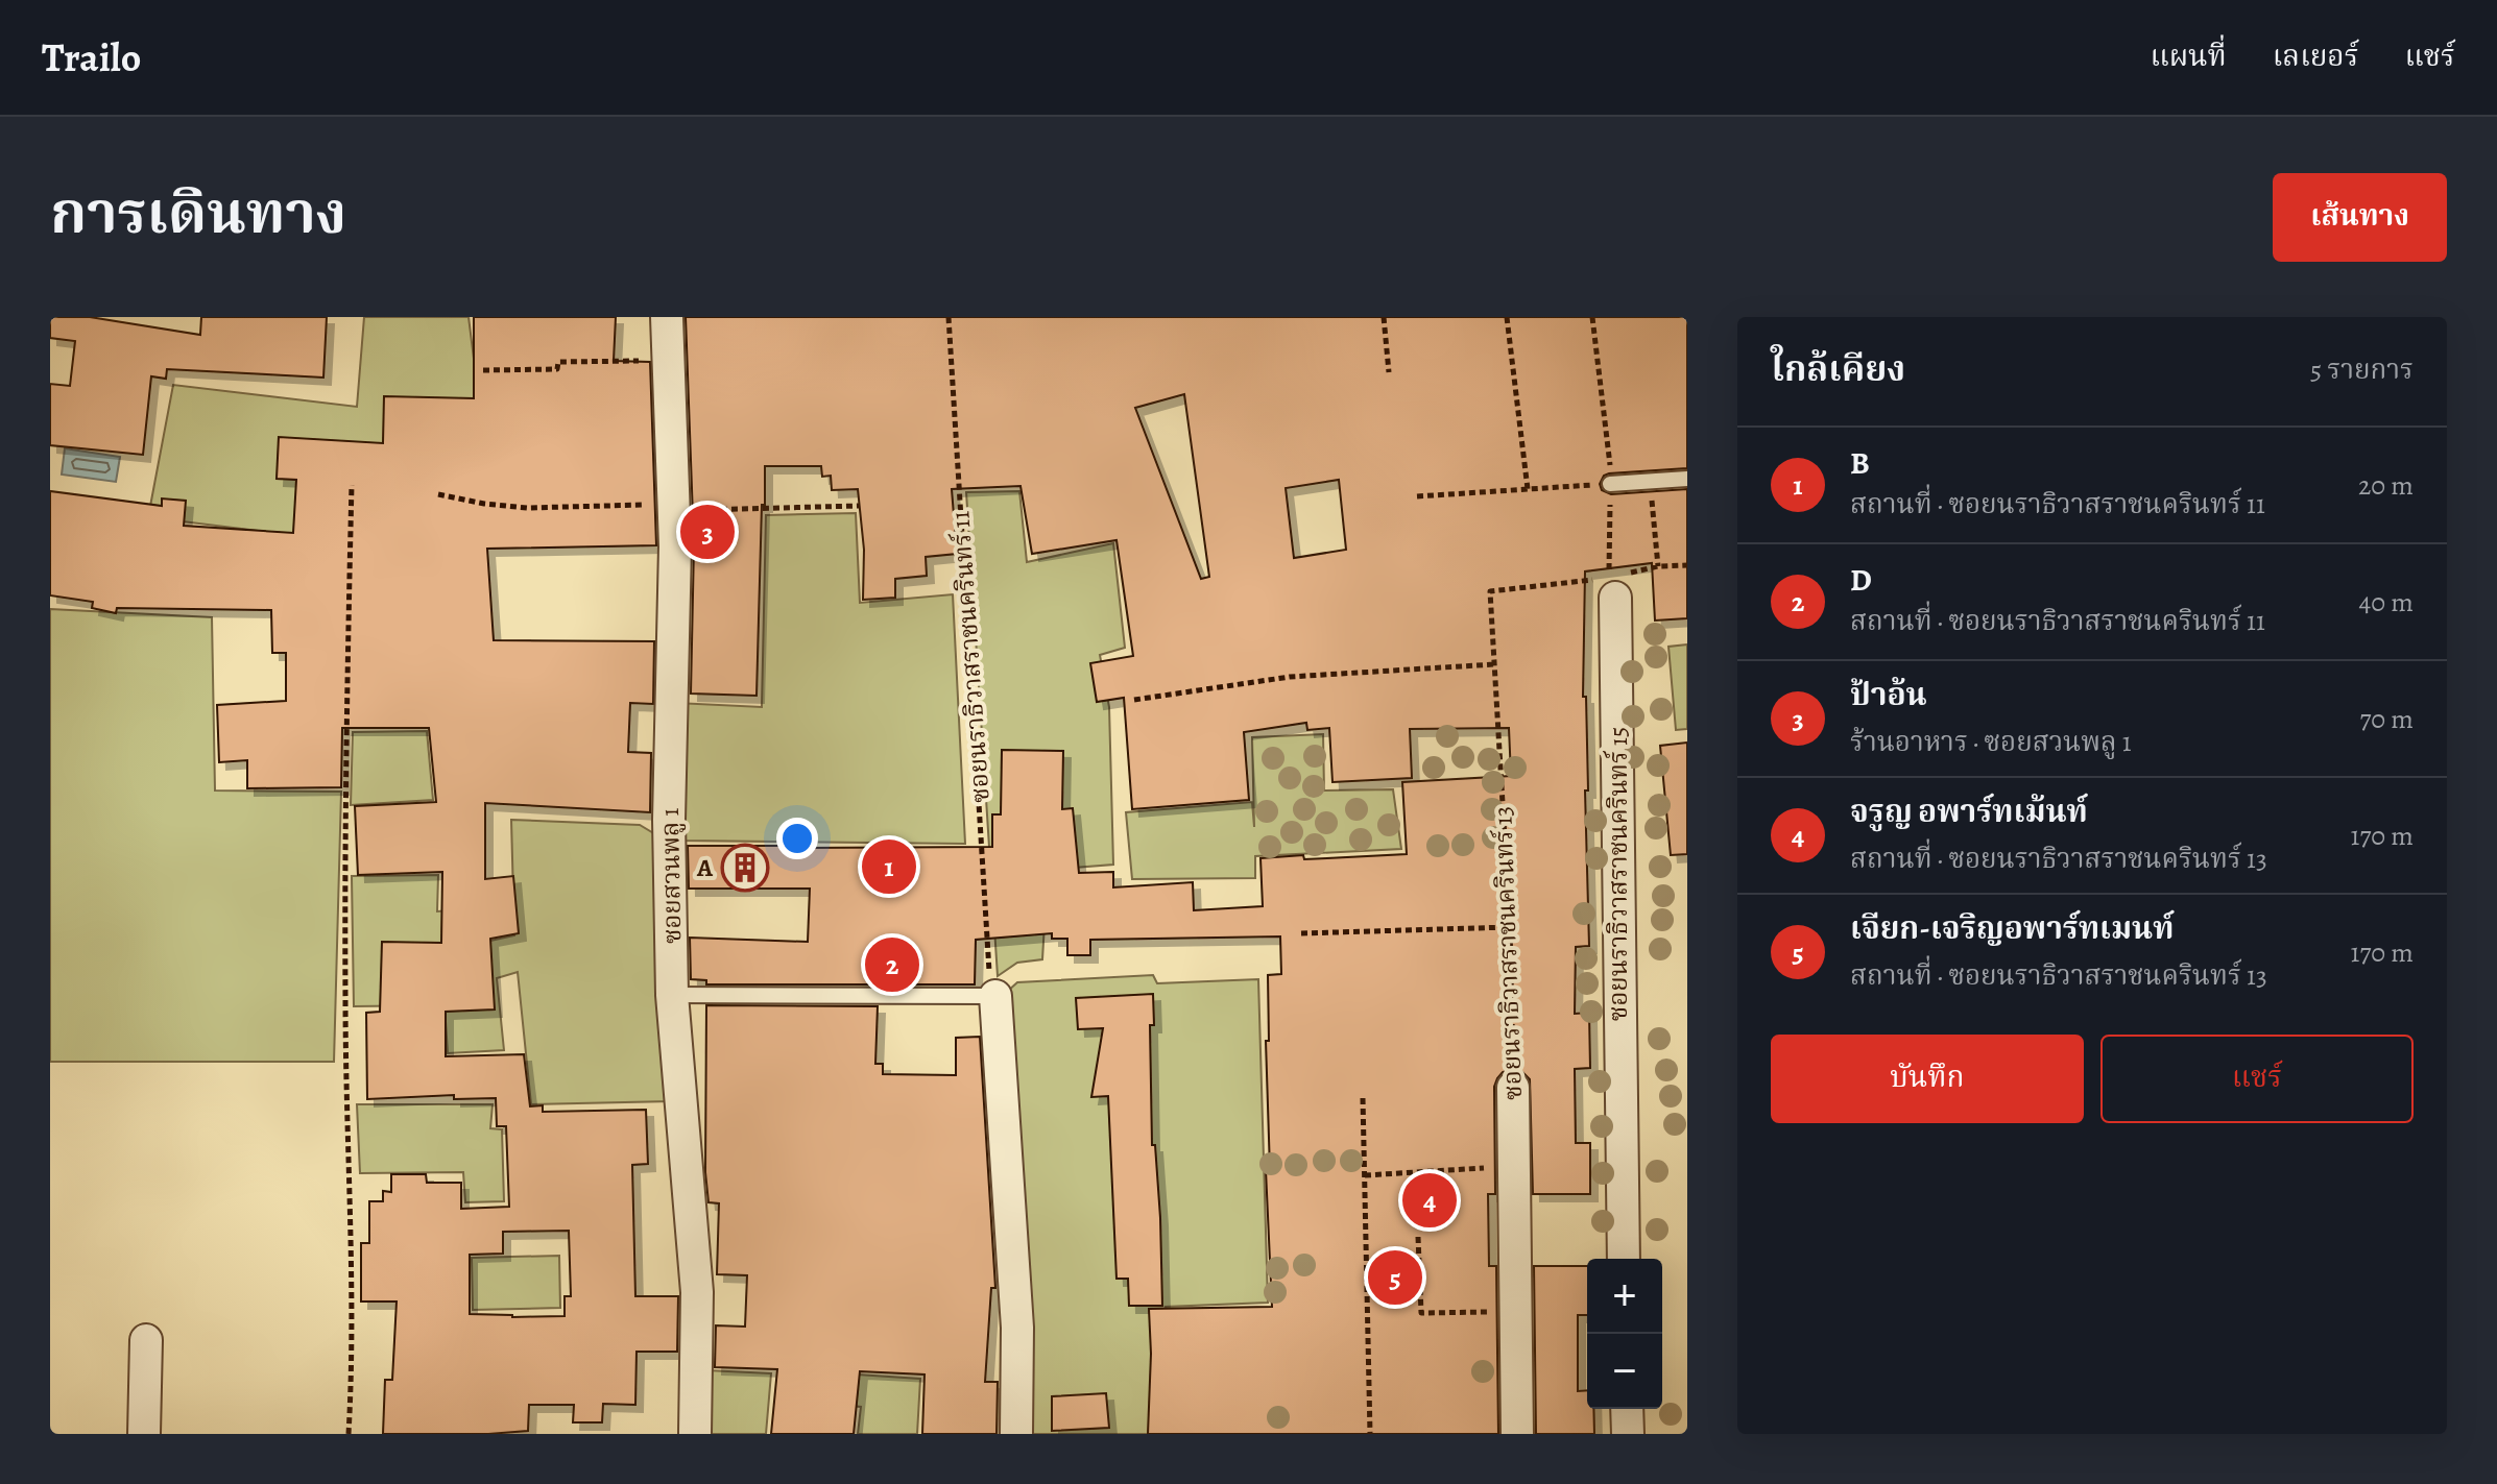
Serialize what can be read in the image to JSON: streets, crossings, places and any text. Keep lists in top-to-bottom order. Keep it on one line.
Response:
{"streets":{"street":["ซอยนราธิวาสราชนครินทร์ 15","ซอยสวนพลู 1","ซอยนราธิวาสราชนครินทร์ 13"],"path":["ซอยนราธิวาสราชนครินทร์ 11"]},"crossings":[["ซอยนราธิวาสราชนครินทร์ 15","ซอยนราธิวาสราชนครินทร์ 13"]],"places":{"building":["A"]},"page":{"header":"Trailo","nav":["แผนที่","เลเยอร์","แชร์"],"title":"การเดินทาง","buttons":["เส้นทาง",["บันทึก","แชร์"]],"heading":["ใกล้เคียง","5 รายการ"],"list":[{"mark":"1","name":"B","note":"สถานที่ · ซอยนราธิวาสราชนครินทร์ 11","value":"20 m"},{"mark":"2","name":"D","note":"สถานที่ · ซอยนราธิวาสราชนครินทร์ 11","value":"40 m"},{"mark":"3","name":"ป้าอ้น","note":"ร้านอาหาร · ซอยสวนพลู 1","value":"70 m"},{"mark":"4","name":"จรูญ อพาร์ทเม้นท์","note":"สถานที่ · ซอยนราธิวาสราชนครินทร์ 13","value":"170 m"},{"mark":"5","name":"เจียก-เจริญอพาร์ทเมนท์","note":"สถานที่ · ซอยนราธิวาสราชนครินทร์ 13","value":"170 m"}],"pins":["3","1","2","4","5"],"map_buttons":["+","−"]}}
